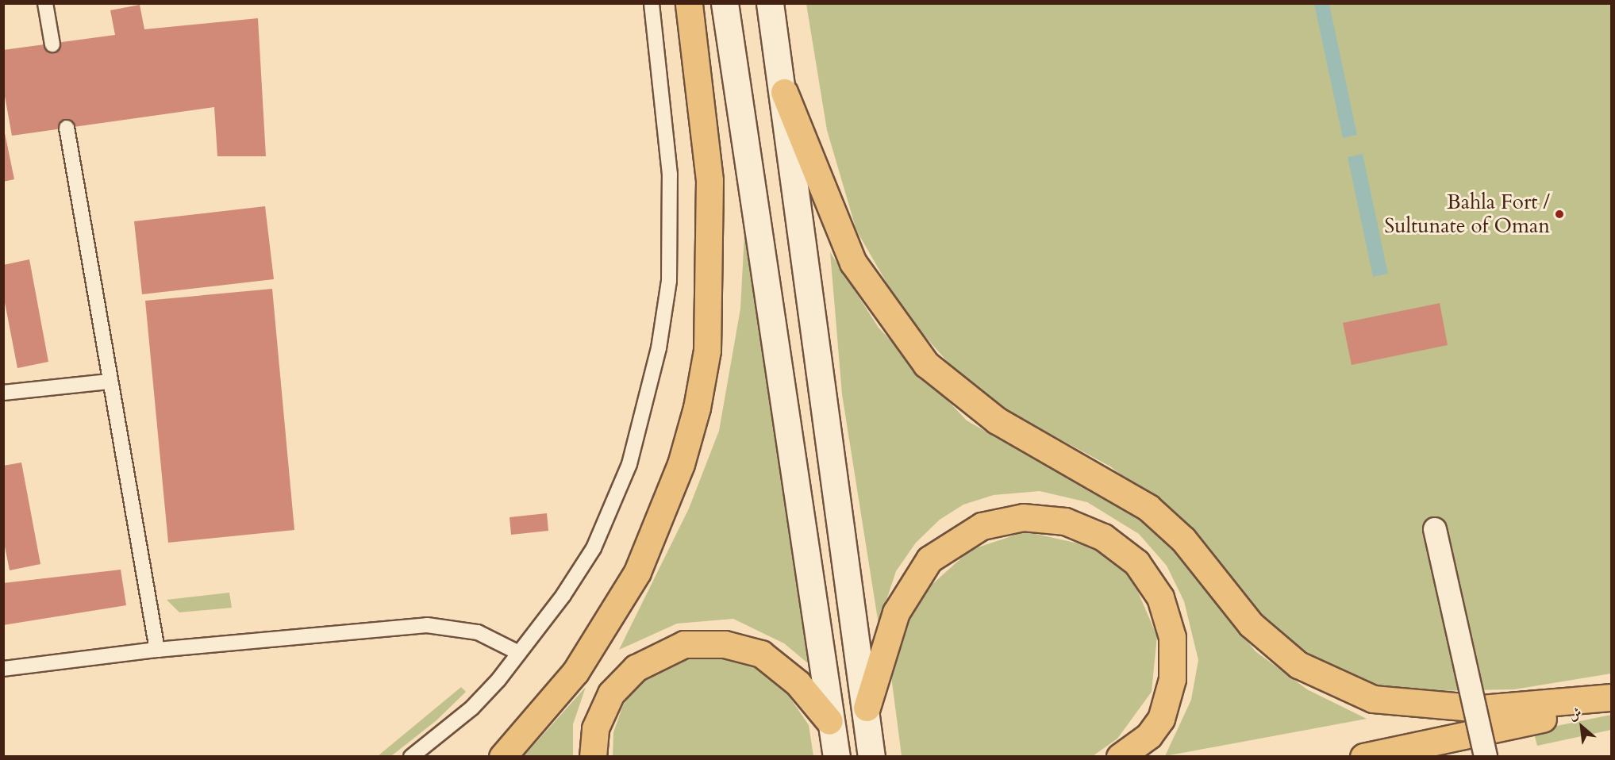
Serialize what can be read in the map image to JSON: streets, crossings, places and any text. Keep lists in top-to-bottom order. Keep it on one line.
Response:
{"places":["Bahla Fort / Sultunate of Oman"],"north":"top left"}
